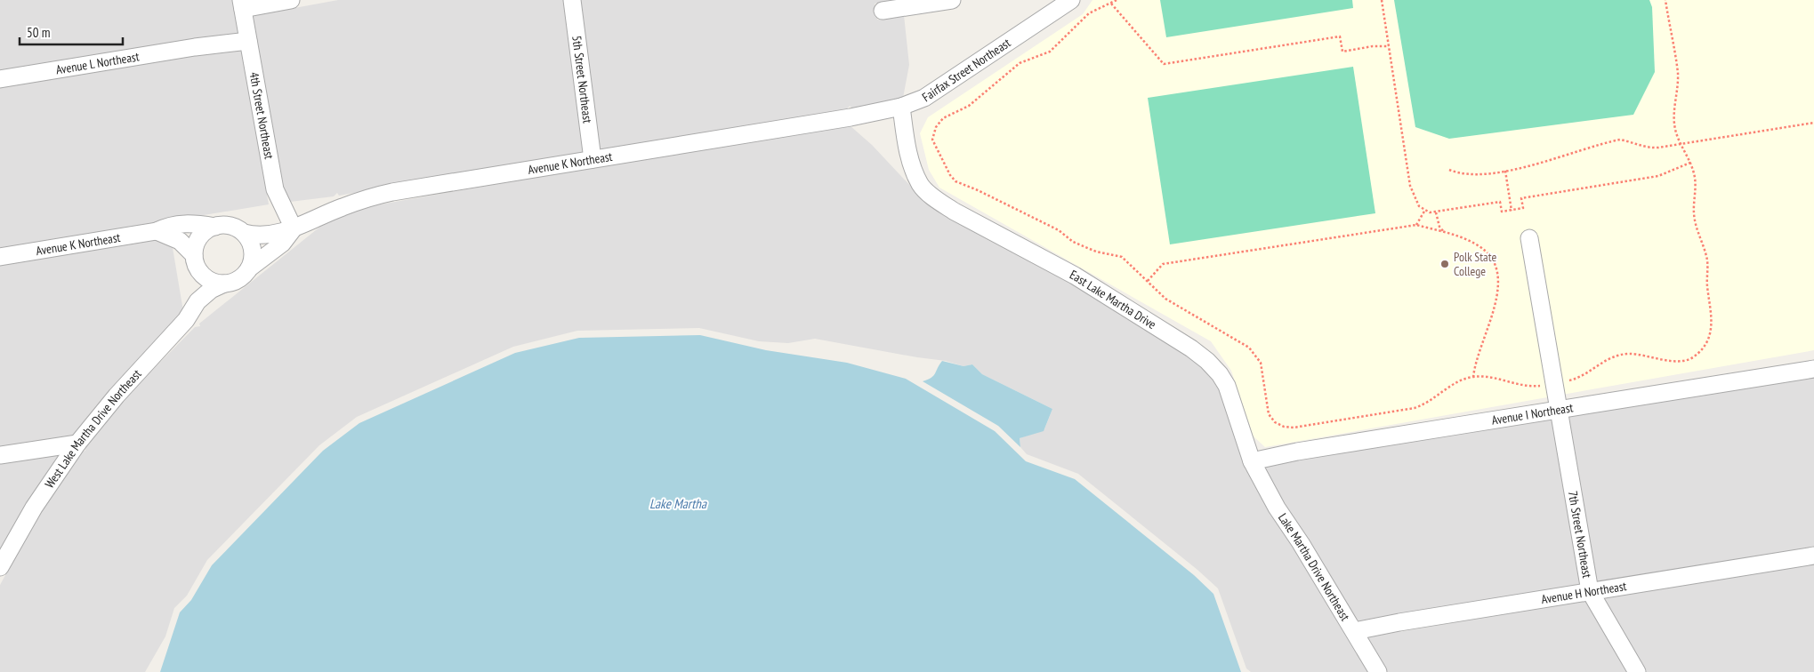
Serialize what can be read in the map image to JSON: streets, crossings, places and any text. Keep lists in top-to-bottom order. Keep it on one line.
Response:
{"streets":{"street":["Avenue L Northeast","Fairfax Street Northeast","5th Street Northeast","4th Street Northeast","Avenue K Northeast","East Lake Martha Drive","Avenue I Northeast","West Lake Martha Drive Northeast","7th Street Northeast","Lake Martha Drive Northeast","Avenue H Northeast"]},"crossings":[["Avenue L Northeast","4th Street Northeast"],["Fairfax Street Northeast","Avenue K Northeast"],["Fairfax Street Northeast","East Lake Martha Drive"],["5th Street Northeast","Avenue K Northeast"],["4th Street Northeast","Avenue K Northeast"],["Avenue K Northeast","West Lake Martha Drive Northeast"],["East Lake Martha Drive","Avenue I Northeast"],["East Lake Martha Drive","Lake Martha Drive Northeast"],["Avenue I Northeast","7th Street Northeast"],["Avenue I Northeast","Lake Martha Drive Northeast"],["7th Street Northeast","Avenue H Northeast"],["Lake Martha Drive Northeast","Avenue H Northeast"]],"water":["Lake Martha"],"places":["Polk State College"],"scale_bar":"50 m"}
